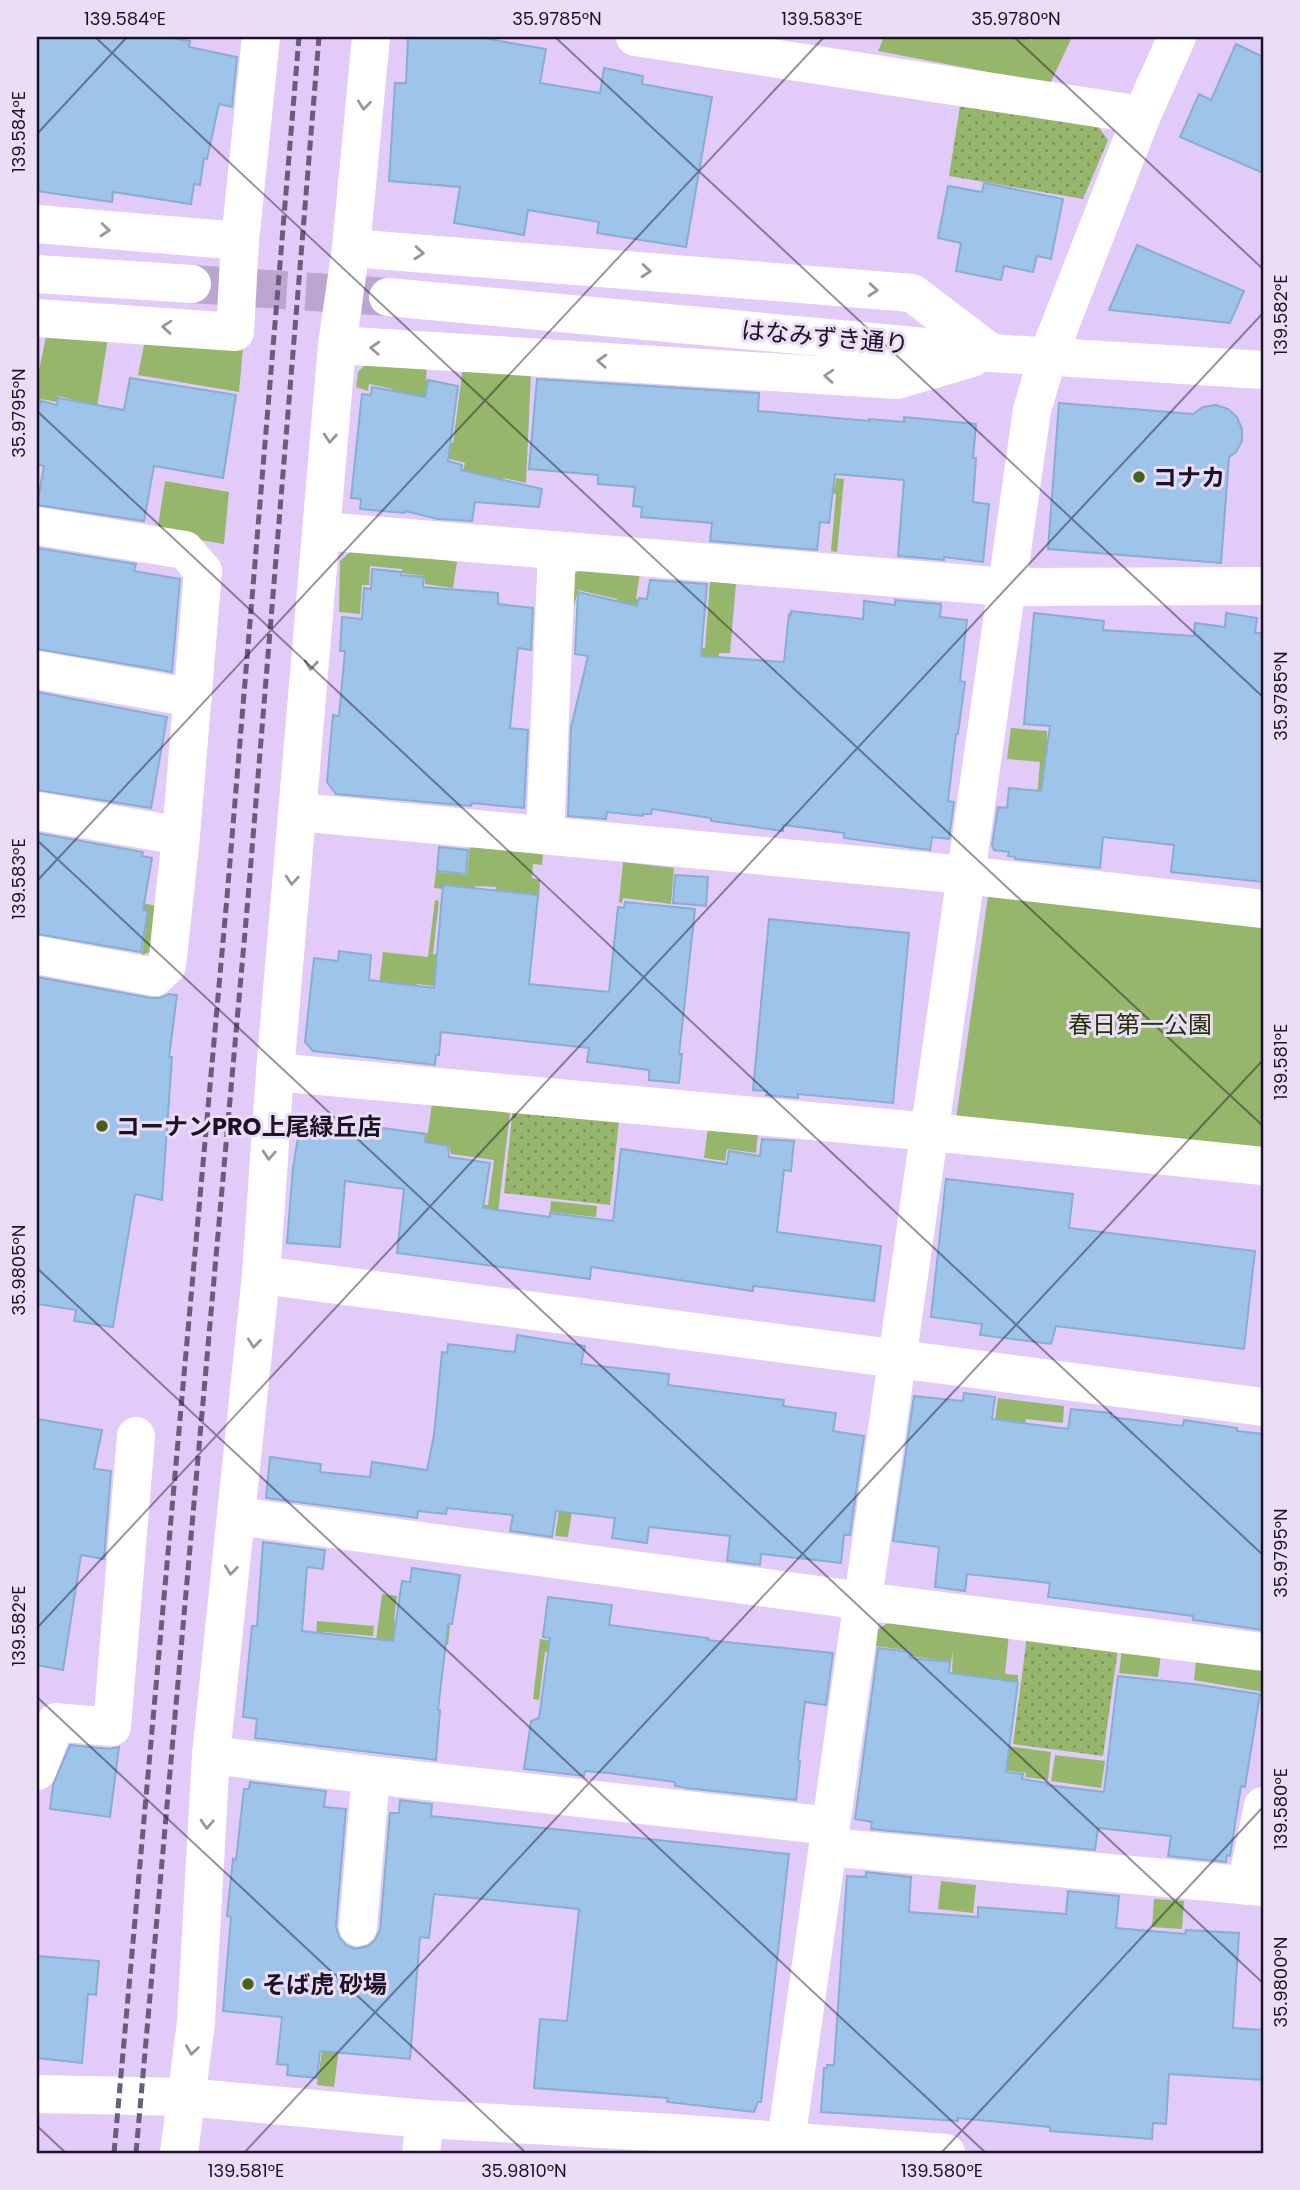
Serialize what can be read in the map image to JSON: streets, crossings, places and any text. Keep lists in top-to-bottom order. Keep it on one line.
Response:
{"streets":{"street":["はなみずき通り"]},"parks":["春日第一公園"],"places":["コナカ","コーナンPRO上尾緑丘店","そば虎 砂場"],"coordinates":["139.584°E","35.9785°N","139.583°E","35.9780°N","139.582°E","35.9795°N","139.581°E","35.9805°N","139.580°E","35.9800°N","35.9810°N"]}
